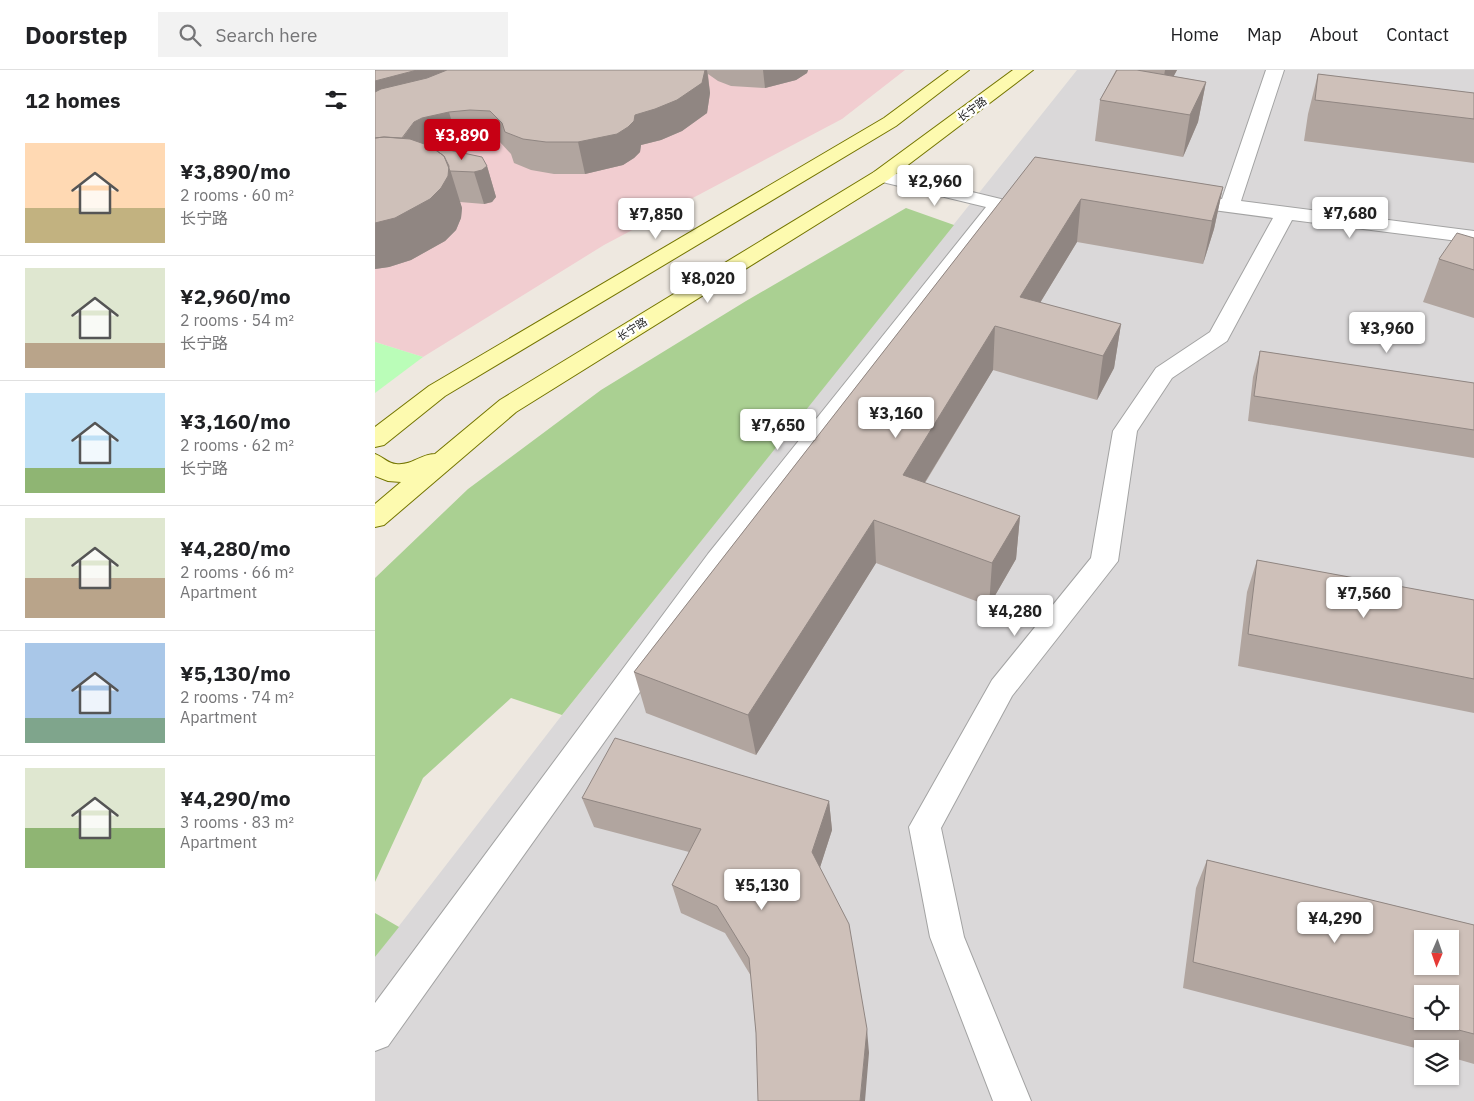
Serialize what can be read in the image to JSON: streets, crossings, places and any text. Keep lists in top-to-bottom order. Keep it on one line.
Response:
{"streets":{"street":["长宁路"]},"north":"bottom","page":{"header":"Doorstep","search":"Search here","nav":["Home","Map","About","Contact"],"heading":"12 homes","price":["¥3,890","¥2,960","¥7,680","¥7,850","¥8,020","¥3,960","¥3,160","¥7,650","¥7,560","¥4,280","¥5,130","¥4,290"],"list":[{"name":"¥3,890/mo","note":"2 rooms · 60 m² · 长宁路"},{"name":"¥2,960/mo","note":"2 rooms · 54 m² · 长宁路"},{"name":"¥3,160/mo","note":"2 rooms · 62 m² · 长宁路"},{"name":"¥4,280/mo","note":"2 rooms · 66 m² · Apartment"},{"name":"¥5,130/mo","note":"2 rooms · 74 m² · Apartment"},{"name":"¥4,290/mo","note":"3 rooms · 83 m² · Apartment"}]}}
